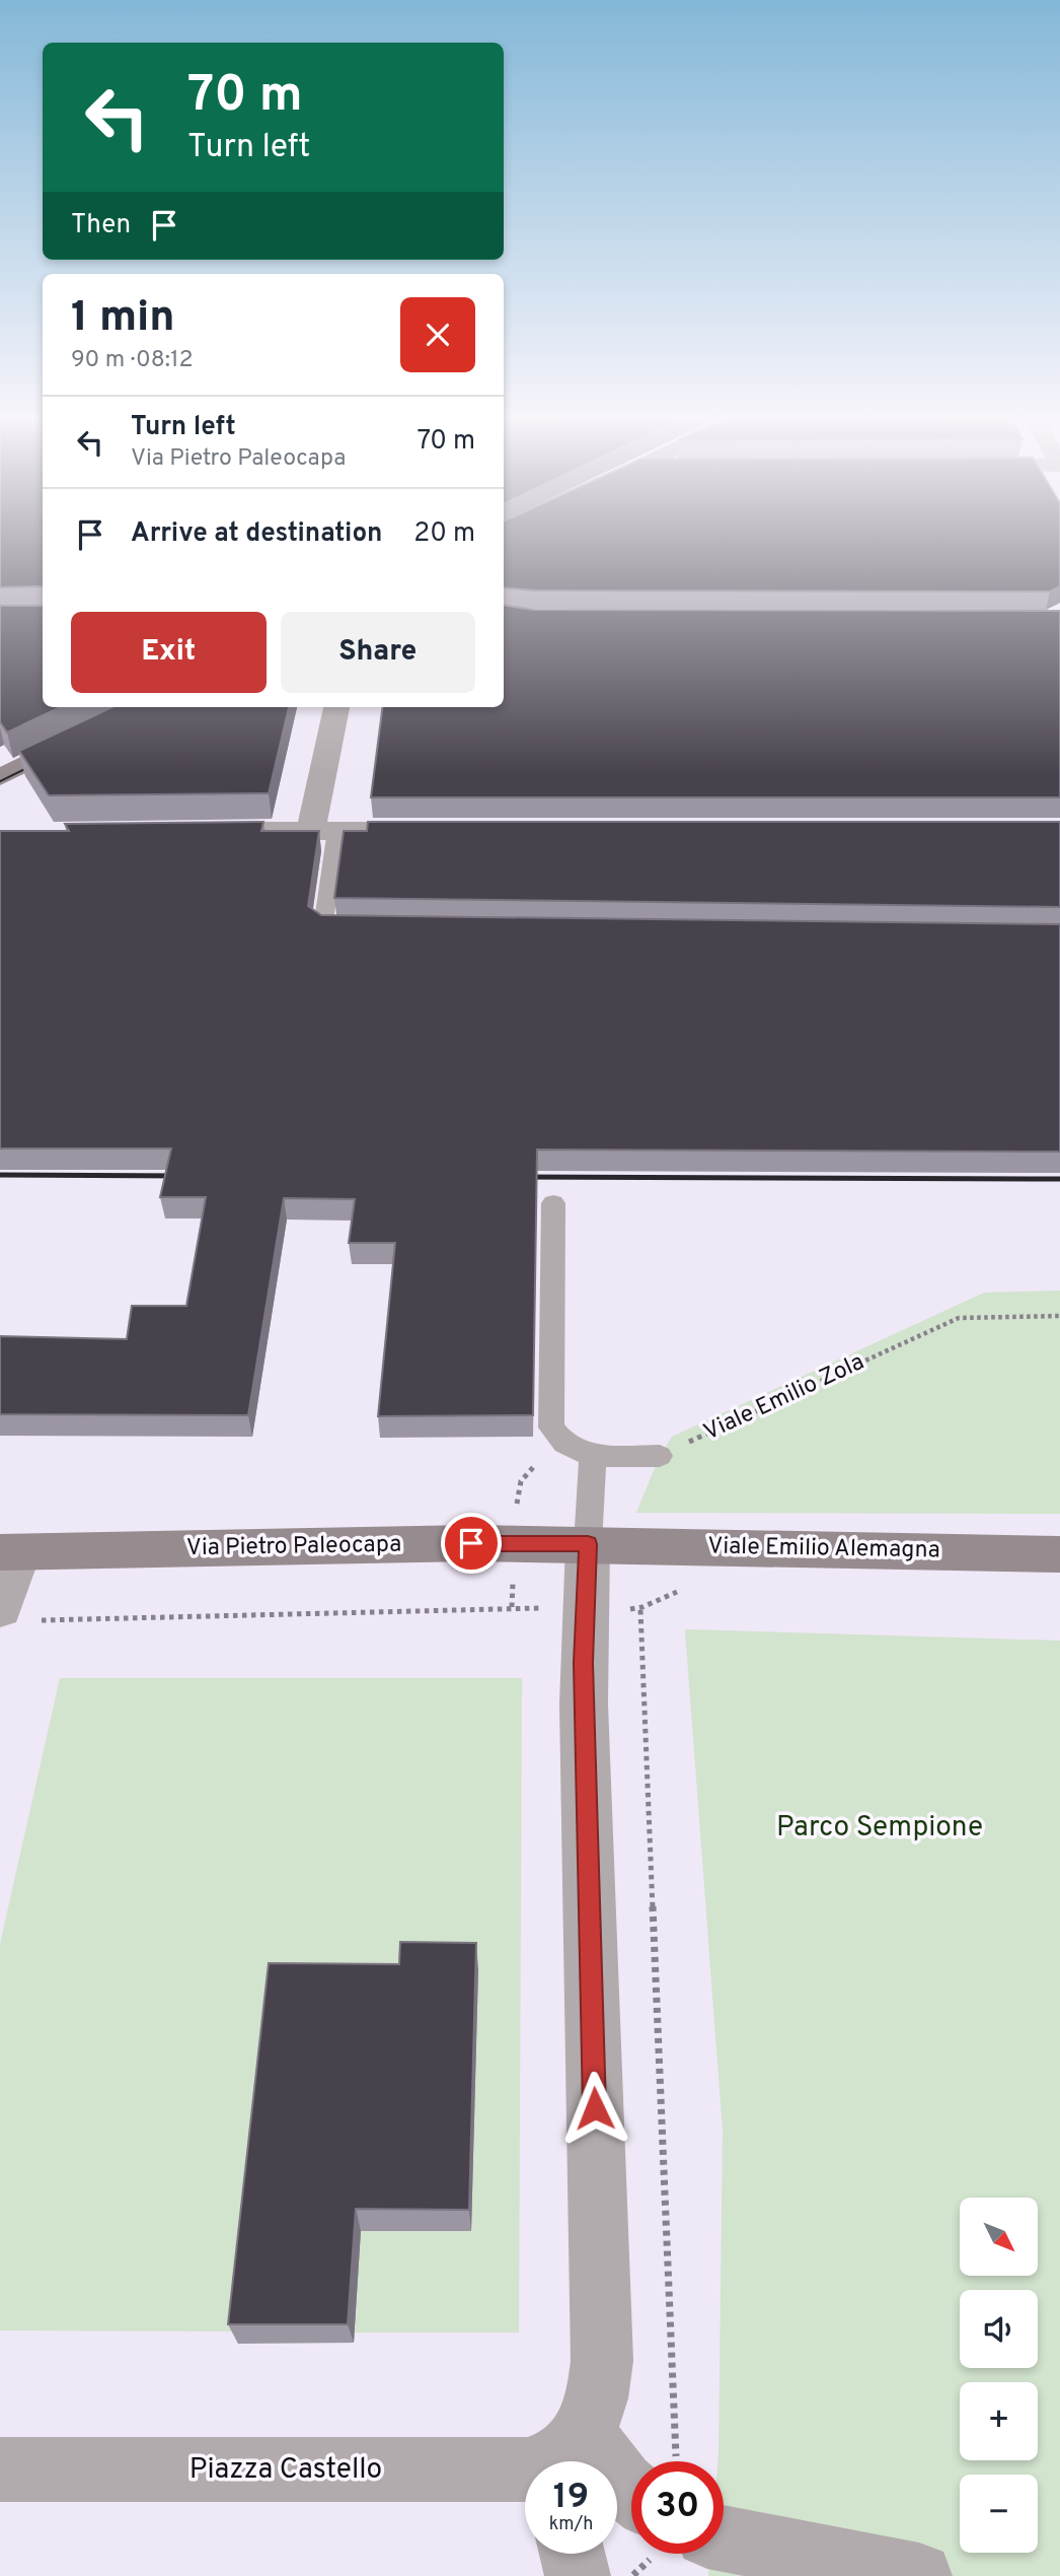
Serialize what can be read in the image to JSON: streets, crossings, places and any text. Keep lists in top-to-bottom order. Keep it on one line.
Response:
{"streets":{"street":["Via Pietro Paleocapa","Viale Emilio Alemagna","Piazza Castello"],"path":["Viale Emilio Zola"]},"crossings":[["Via Pietro Paleocapa","Viale Emilio Alemagna"]],"parks":["Parco Sempione"],"north":"bottom right","page":{"turn":["70 m","Turn left"],"then":"Then","heading":["1 min","90 m · 08:12"],"list":[{"name":"Turn left","note":"Via Pietro Paleocapa","value":"70 m"},{"name":"Arrive at destination","value":"20 m"}],"buttons":["Exit","Share"],"map_buttons":["+","−"],"speed":"19 km/h","limit":"30"}}
